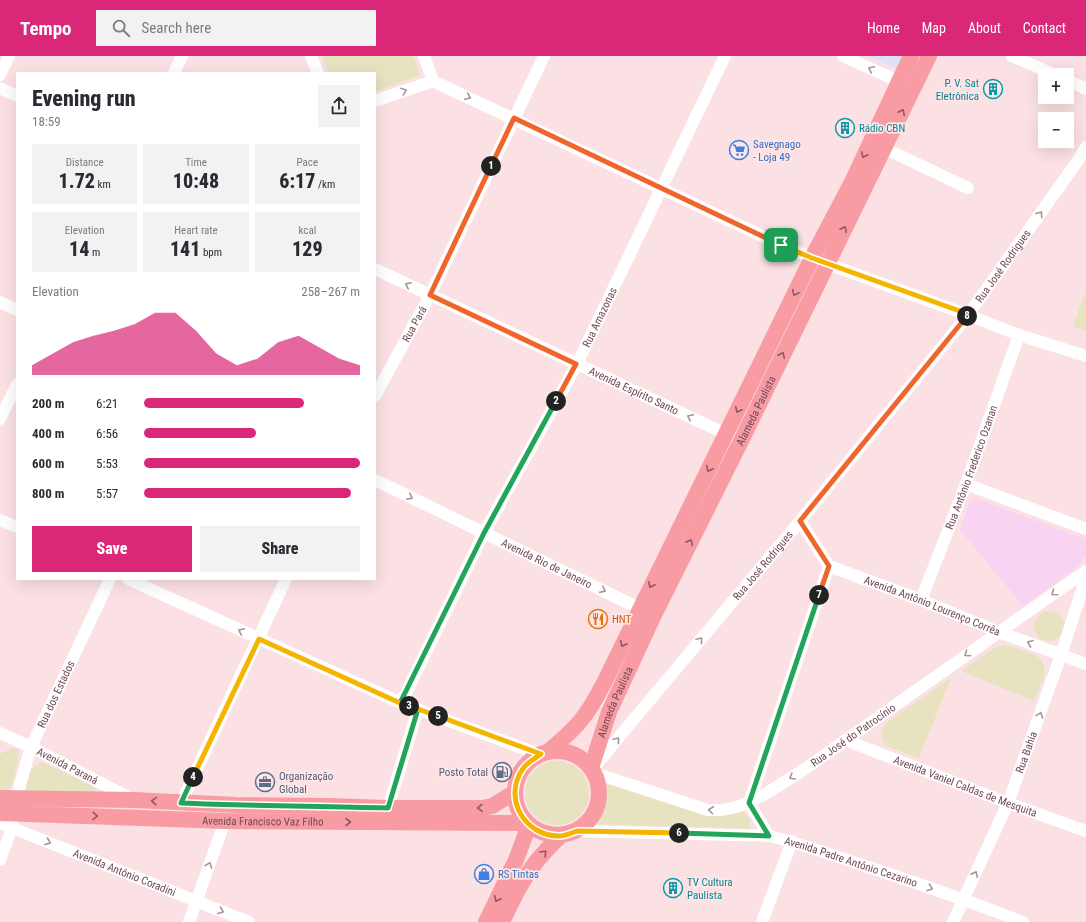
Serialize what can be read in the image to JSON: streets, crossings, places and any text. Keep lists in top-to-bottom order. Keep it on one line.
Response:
{"streets":{"main road":["Alameda Paulista","Avenida Francisco Vaz Filho"],"street":["Rua José Rodrigues","Rua Amazonas","Rua Pará","Avenida Espírito Santo","Rua Antônio Frederico Ozanan","Avenida Rio de Janeiro","Avenida Antônio Lourenço Corrêa","Rua dos Estados","Rua José do Patrocínio","Rua Bahia","Avenida Paraná","Avenida Vaniel Caldas de Mesquita","Avenida Padre Antônio Cezarino","Avenida Antônio Coradini"]},"crossings":[["Rua José Rodrigues","Alameda Paulista"],["Rua José Rodrigues","Rua José do Patrocínio"],["Rua José Rodrigues","Avenida Francisco Vaz Filho"],["Rua José Rodrigues","Avenida Padre Antônio Cezarino"],["Rua Amazonas","Avenida Espírito Santo"],["Rua Amazonas","Avenida Rio de Janeiro"],["Rua Pará","Avenida Espírito Santo"],["Avenida Espírito Santo","Alameda Paulista"],["Alameda Paulista","Avenida Rio de Janeiro"],["Alameda Paulista","Rua José do Patrocínio"],["Alameda Paulista","Avenida Francisco Vaz Filho"],["Alameda Paulista","Avenida Padre Antônio Cezarino"],["Rua Antônio Frederico Ozanan","Avenida Antônio Lourenço Corrêa"],["Avenida Antônio Lourenço Corrêa","Rua José do Patrocínio"],["Avenida Antônio Lourenço Corrêa","Rua Bahia"],["Rua dos Estados","Avenida Paraná"],["Rua dos Estados","Avenida Francisco Vaz Filho"],["Rua dos Estados","Avenida Antônio Coradini"],["Rua José do Patrocínio","Avenida Vaniel Caldas de Mesquita"],["Rua José do Patrocínio","Avenida Francisco Vaz Filho"],["Rua José do Patrocínio","Avenida Padre Antônio Cezarino"],["Rua Bahia","Avenida Vaniel Caldas de Mesquita"],["Rua Bahia","Avenida Padre Antônio Cezarino"],["Avenida Paraná","Avenida Francisco Vaz Filho"],["Avenida Francisco Vaz Filho","Avenida Padre Antônio Cezarino"],["Avenida Francisco Vaz Filho","Avenida Antônio Coradini"]],"one_way":["Rua José Rodrigues","Avenida Espírito Santo","Avenida Rio de Janeiro","Rua José do Patrocínio","Rua Bahia","Avenida Padre Antônio Cezarino","Avenida Antônio Coradini"],"places":{"building":["P. V. Sat Eletrônica","Rádio CBN","TV Cultura Paulista"],"supermarket":["Savegnago - Loja 49"],"restaurant":["HNT"],"fuel station":["Posto Total"],"office":["Organização Global"],"shop":["RS Tintas"]},"page":{"header":"Tempo","search":"Search here","nav":["Home","Map","About","Contact"],"map_buttons":["+","−"],"heading":["Evening run","18:59"],"stats":[["Distance","1.72 km"],["Time","10:48"],["Pace","6:17 /km"],["Elevation","14 m"],["Heart rate","141 bpm"],["kcal","129"]],"pins":["1","8","2","7","3","5","4","6"],"chart":["Elevation","258–267 m"],"list":[{"name":"200 m","note":"6:21"},{"name":"400 m","note":"6:56"},{"name":"600 m","note":"5:53"},{"name":"800 m","note":"5:57"}],"buttons":["Save","Share"]}}
